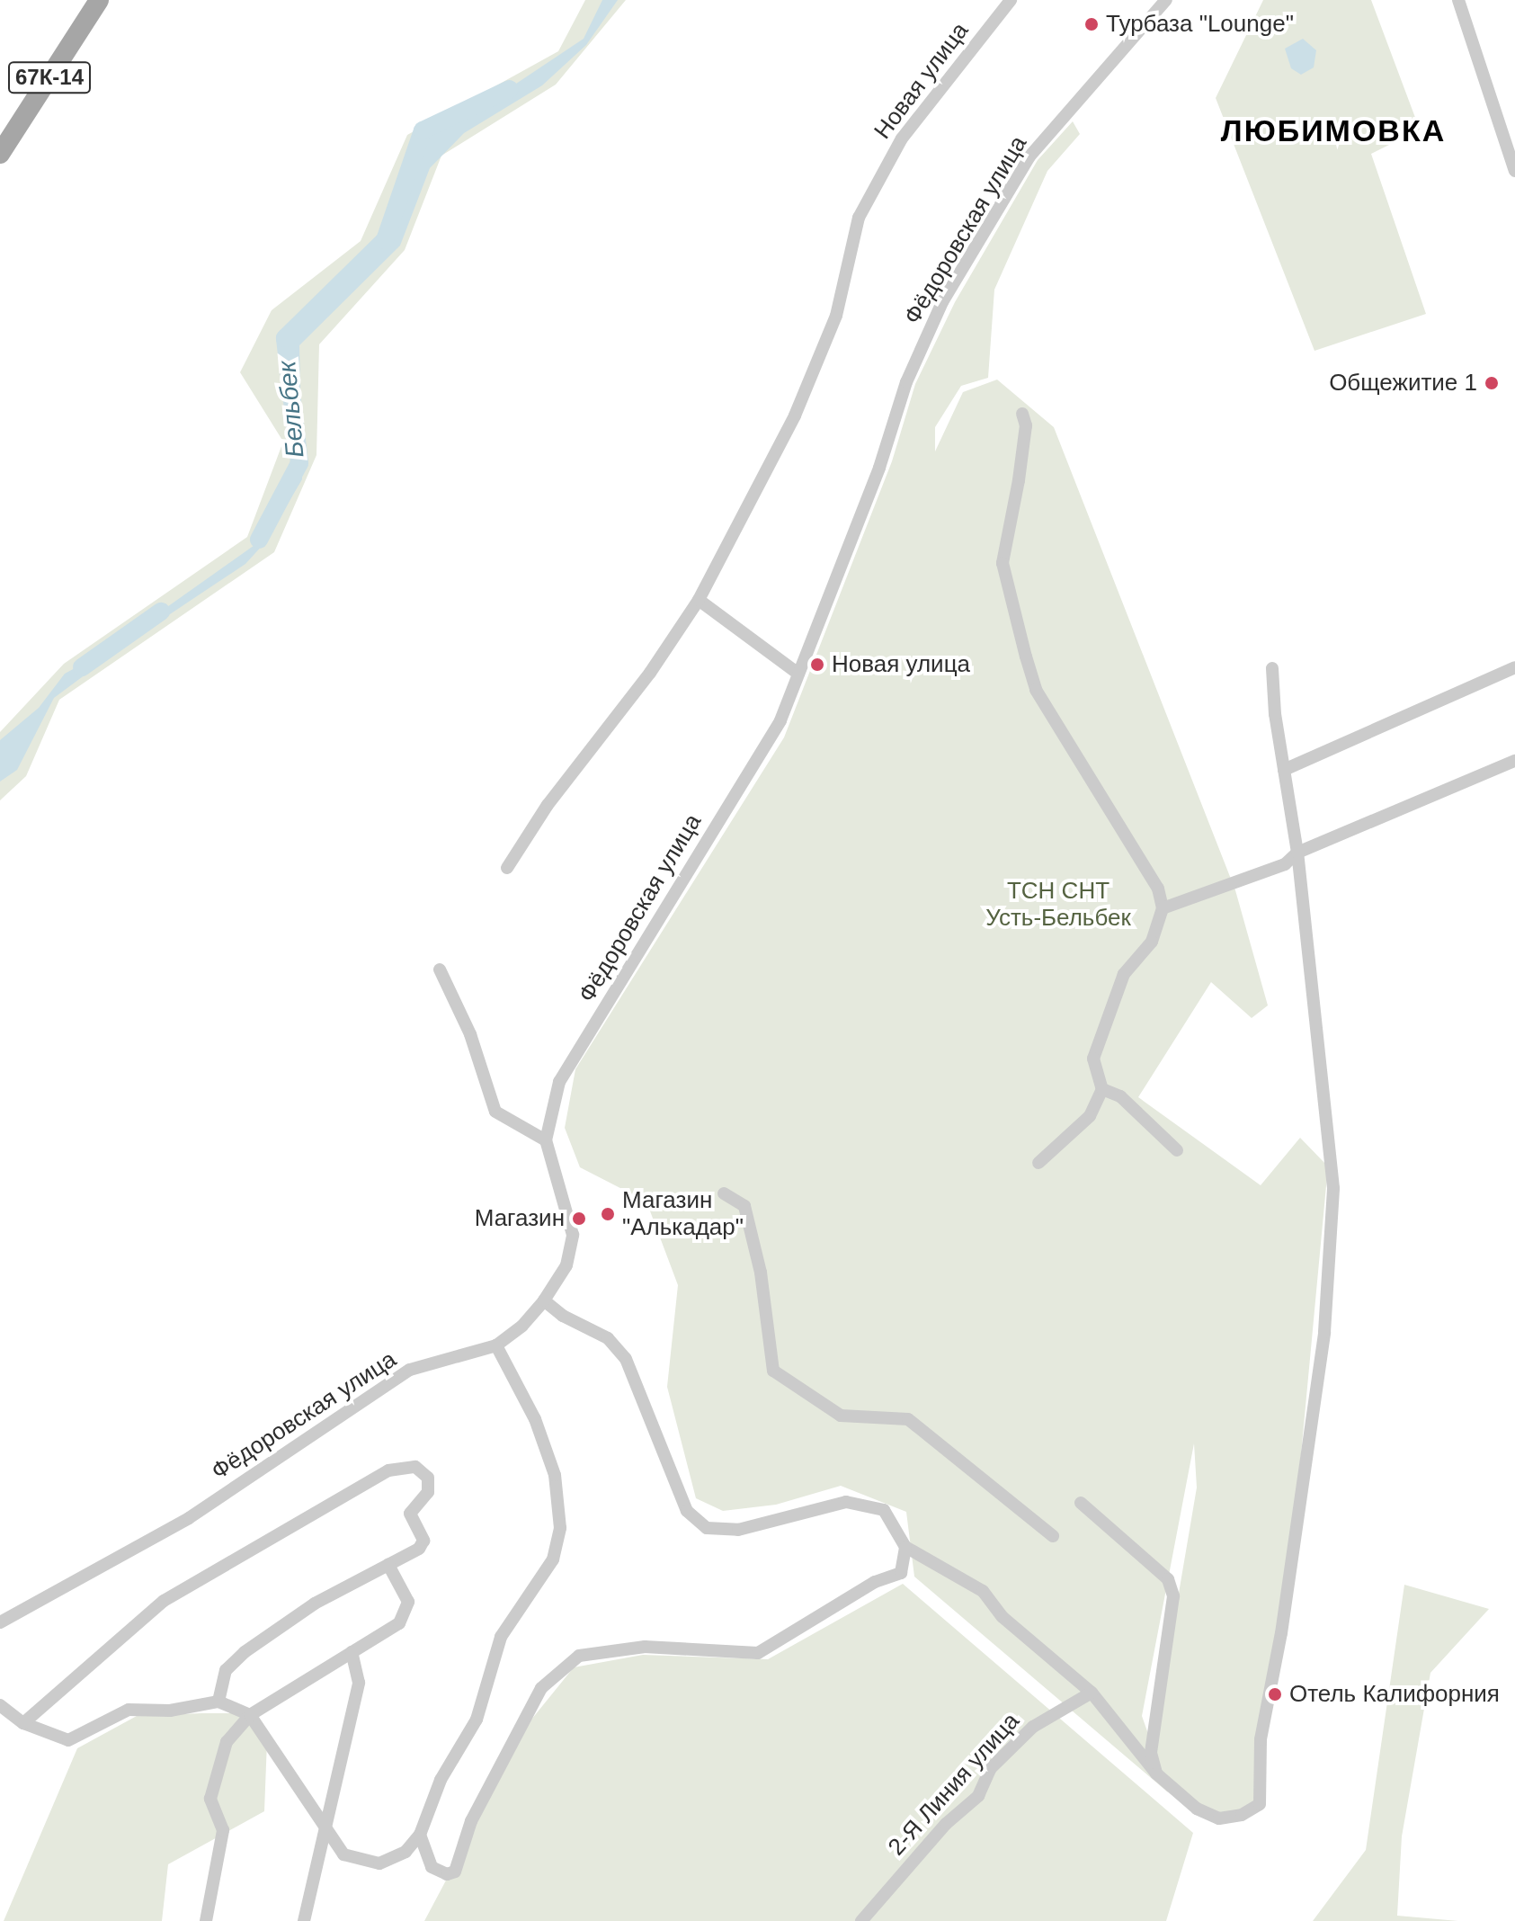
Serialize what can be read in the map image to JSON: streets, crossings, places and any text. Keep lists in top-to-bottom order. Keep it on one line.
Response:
{"streets":{"main road":["67К-14"],"street":["Новая улица","Фёдоровская улица","2-Я Линия улица"]},"districts":["ЛЮБИМОВКА"],"water":["Бельбек"],"parks":["ТСН СНТ Усть-Бельбек"],"places":["Турбаза \"Lounge\"","Общежитие 1","Новая улица","Магазин \"Алькадар\"","Магазин","Отель Калифорния"]}
